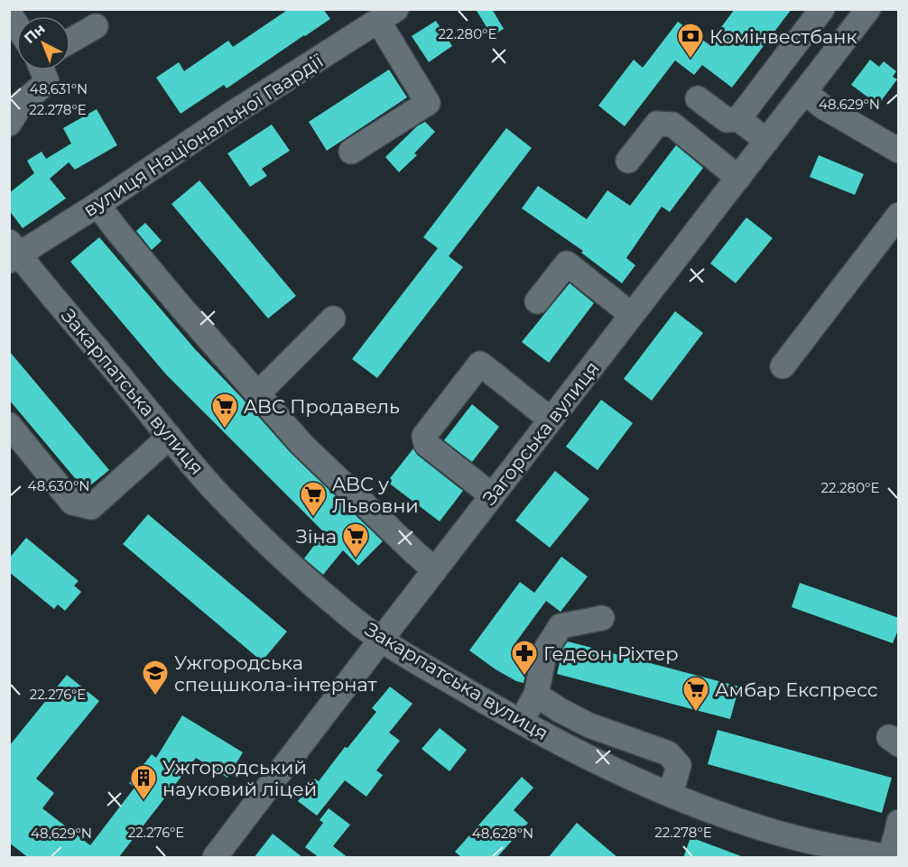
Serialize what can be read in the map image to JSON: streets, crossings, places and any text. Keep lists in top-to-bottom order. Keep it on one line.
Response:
{"streets":{"street":["вулиця Національної Гвардії","Закарпатська вулиця","Загорська вулиця"]},"crossings":[["вулиця Національної Гвардії","Закарпатська вулиця"],["Закарпатська вулиця","Загорська вулиця"]],"places":{"bank":["Комінвестбанк"],"supermarket":["ABC Продавель","ABC у Львовни","Зіна","Амбар Експресс"],"pharmacy":["Гедеон Ріхтер"],"school or university":["Ужгородська спецшкола-інтернат"],"building":["Ужгородський науковий ліцей"]},"north":"top left","coordinates":["22.280°E","48.631°N","48.629°N","22.278°E","48.630°N","22.276°E","48.628°N"]}
